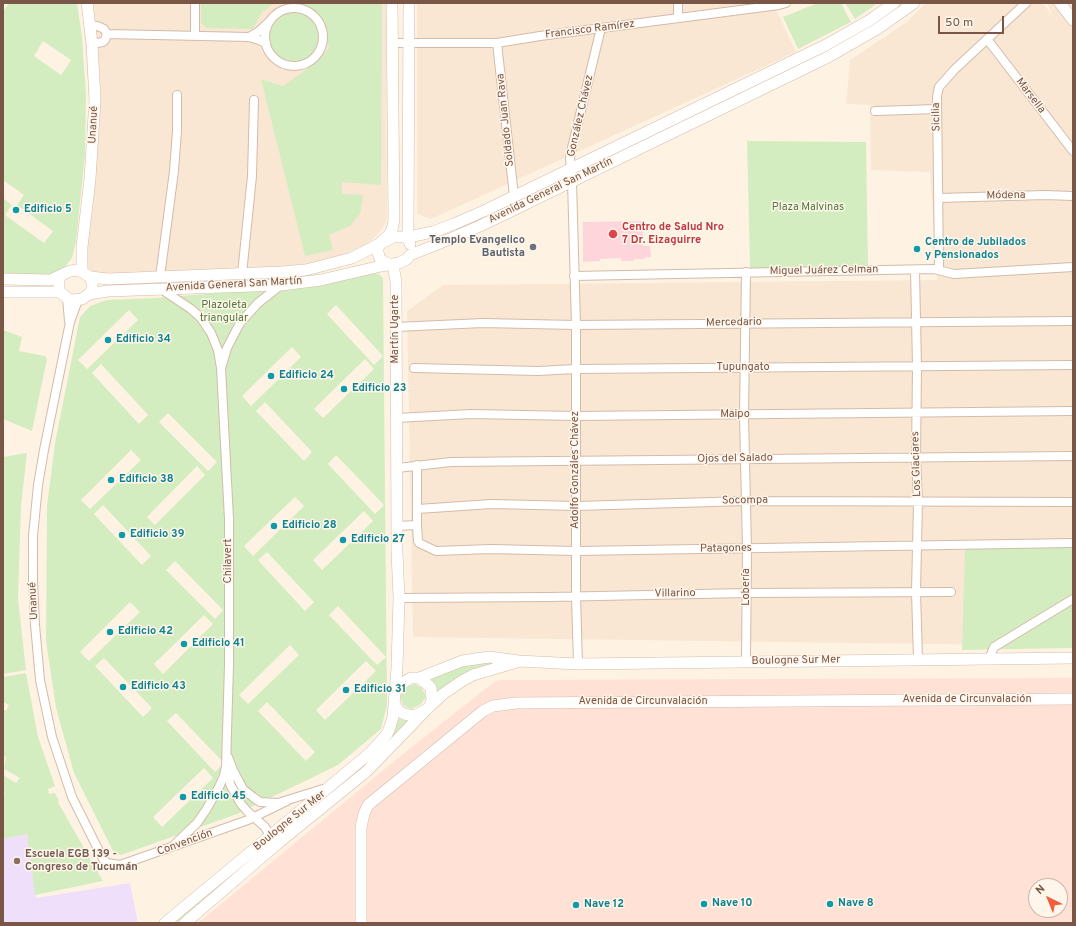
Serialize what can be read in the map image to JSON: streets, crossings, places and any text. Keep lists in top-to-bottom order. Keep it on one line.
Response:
{"streets":{"street":["Francisco Ramírez","Marsella","González Chávez","Sicilia","Soldado Juan Rava","Unanué","Avenida General San Martín","Módena","Miguel Juárez Celman","Mercedario","Martín Ugarte","Tupungato","Maipo","Ojos del Salado","Los Glaciares","Adolfo Gonzáles Chávez","Socompa","Patagones","Chilavert","Lobería","Villarino","Boulogne Sur Mer","Avenida de Circunvalación","Convención"]},"crossings":[["Francisco Ramírez","González Chávez"],["Francisco Ramírez","Soldado Juan Rava"],["Marsella","Sicilia"],["González Chávez","Avenida General San Martín"],["González Chávez","Miguel Juárez Celman"],["González Chávez","Adolfo Gonzáles Chávez"],["Sicilia","Módena"],["Sicilia","Miguel Juárez Celman"],["Soldado Juan Rava","Avenida General San Martín"],["Unanué","Avenida General San Martín"],["Unanué","Convención"],["Avenida General San Martín","Martín Ugarte"],["Avenida General San Martín","Chilavert"],["Miguel Juárez Celman","Los Glaciares"],["Miguel Juárez Celman","Adolfo Gonzáles Chávez"],["Miguel Juárez Celman","Lobería"],["Mercedario","Martín Ugarte"],["Mercedario","Los Glaciares"],["Mercedario","Adolfo Gonzáles Chávez"],["Mercedario","Lobería"],["Martín Ugarte","Maipo"],["Martín Ugarte","Ojos del Salado"],["Martín Ugarte","Villarino"],["Martín Ugarte","Boulogne Sur Mer"],["Tupungato","Los Glaciares"],["Tupungato","Adolfo Gonzáles Chávez"],["Tupungato","Lobería"],["Maipo","Los Glaciares"],["Maipo","Adolfo Gonzáles Chávez"],["Maipo","Lobería"],["Ojos del Salado","Los Glaciares"],["Ojos del Salado","Adolfo Gonzáles Chávez"],["Ojos del Salado","Lobería"],["Los Glaciares","Socompa"],["Los Glaciares","Patagones"],["Los Glaciares","Villarino"],["Los Glaciares","Boulogne Sur Mer"],["Adolfo Gonzáles Chávez","Socompa"],["Adolfo Gonzáles Chávez","Patagones"],["Adolfo Gonzáles Chávez","Villarino"],["Adolfo Gonzáles Chávez","Boulogne Sur Mer"],["Socompa","Lobería"],["Patagones","Lobería"],["Lobería","Villarino"],["Lobería","Boulogne Sur Mer"]],"parks":["Plaza Malvinas","Plazoleta triangular"],"places":["Edificio 5","Centro de Salud Nro 7 Dr. Eizaguirre","Templo Evangelico Bautista","Centro de Jubilados y Pensionados","Edificio 34","Edificio 24","Edificio 23","Edificio 38","Edificio 28","Edificio 39","Edificio 27","Edificio 42","Edificio 41","Edificio 43","Edificio 31","Edificio 45","Escuela EGB 139 - Congreso de Tucumán","Nave 10","Nave 8","Nave 12"],"scale_bar":"50 m","north":"top left"}
